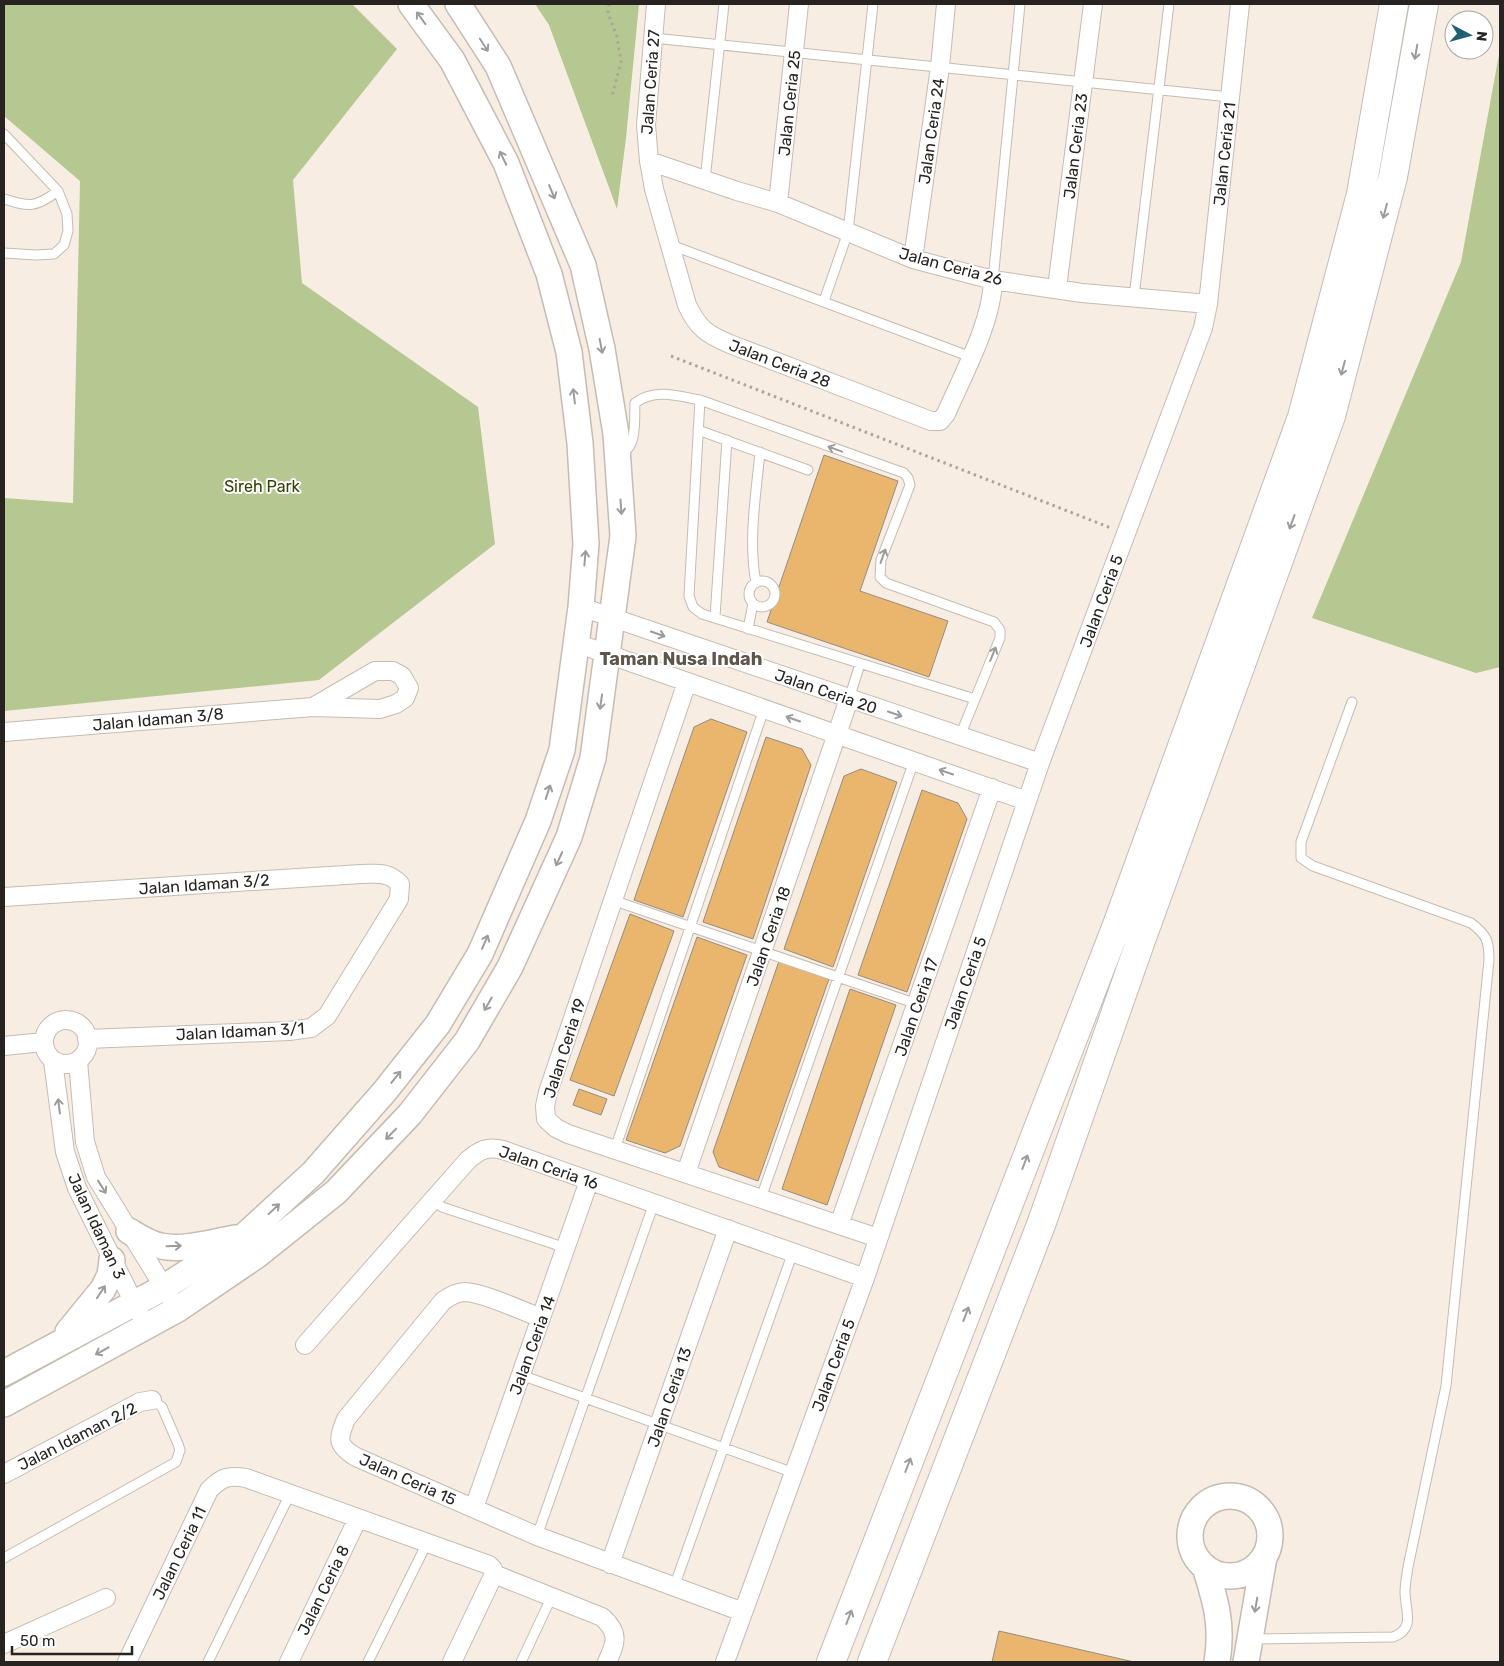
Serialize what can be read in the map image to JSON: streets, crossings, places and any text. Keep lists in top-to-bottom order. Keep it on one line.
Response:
{"streets":{"street":["Jalan Ceria 27","Jalan Ceria 25","Jalan Ceria 24","Jalan Ceria 23","Jalan Ceria 21","Jalan Ceria 26","Jalan Ceria 28","Jalan Ceria 5","Jalan Ceria 20","Jalan Idaman 3/8","Jalan Idaman 3/2","Jalan Ceria 18","Jalan Ceria 17","Jalan Idaman 3/1","Jalan Ceria 19","Jalan Ceria 16","Jalan Idaman 3","Jalan Ceria 14","Jalan Ceria 13","Jalan Idaman 2/2","Jalan Ceria 15","Jalan Ceria 11","Jalan Ceria 8"]},"crossings":[["Jalan Ceria 27","Jalan Ceria 28"],["Jalan Ceria 25","Jalan Ceria 26"],["Jalan Ceria 24","Jalan Ceria 26"],["Jalan Ceria 23","Jalan Ceria 26"],["Jalan Ceria 21","Jalan Ceria 26"],["Jalan Ceria 21","Jalan Ceria 5"],["Jalan Ceria 26","Jalan Ceria 28"],["Jalan Ceria 26","Jalan Ceria 5"],["Jalan Ceria 5","Jalan Ceria 20"],["Jalan Ceria 5","Jalan Ceria 19"],["Jalan Ceria 5","Jalan Ceria 16"],["Jalan Ceria 5","Jalan Ceria 15"],["Jalan Ceria 20","Jalan Ceria 18"],["Jalan Idaman 3/2","Jalan Idaman 3/1"],["Jalan Ceria 18","Jalan Ceria 19"],["Jalan Ceria 17","Jalan Ceria 19"],["Jalan Idaman 3/1","Jalan Idaman 3"],["Jalan Ceria 16","Jalan Ceria 14"],["Jalan Ceria 16","Jalan Ceria 13"],["Jalan Ceria 14","Jalan Ceria 15"],["Jalan Ceria 13","Jalan Ceria 15"]],"districts":["Taman Nusa Indah"],"parks":["Sireh Park"],"scale_bar":"50 m","north":"right"}
